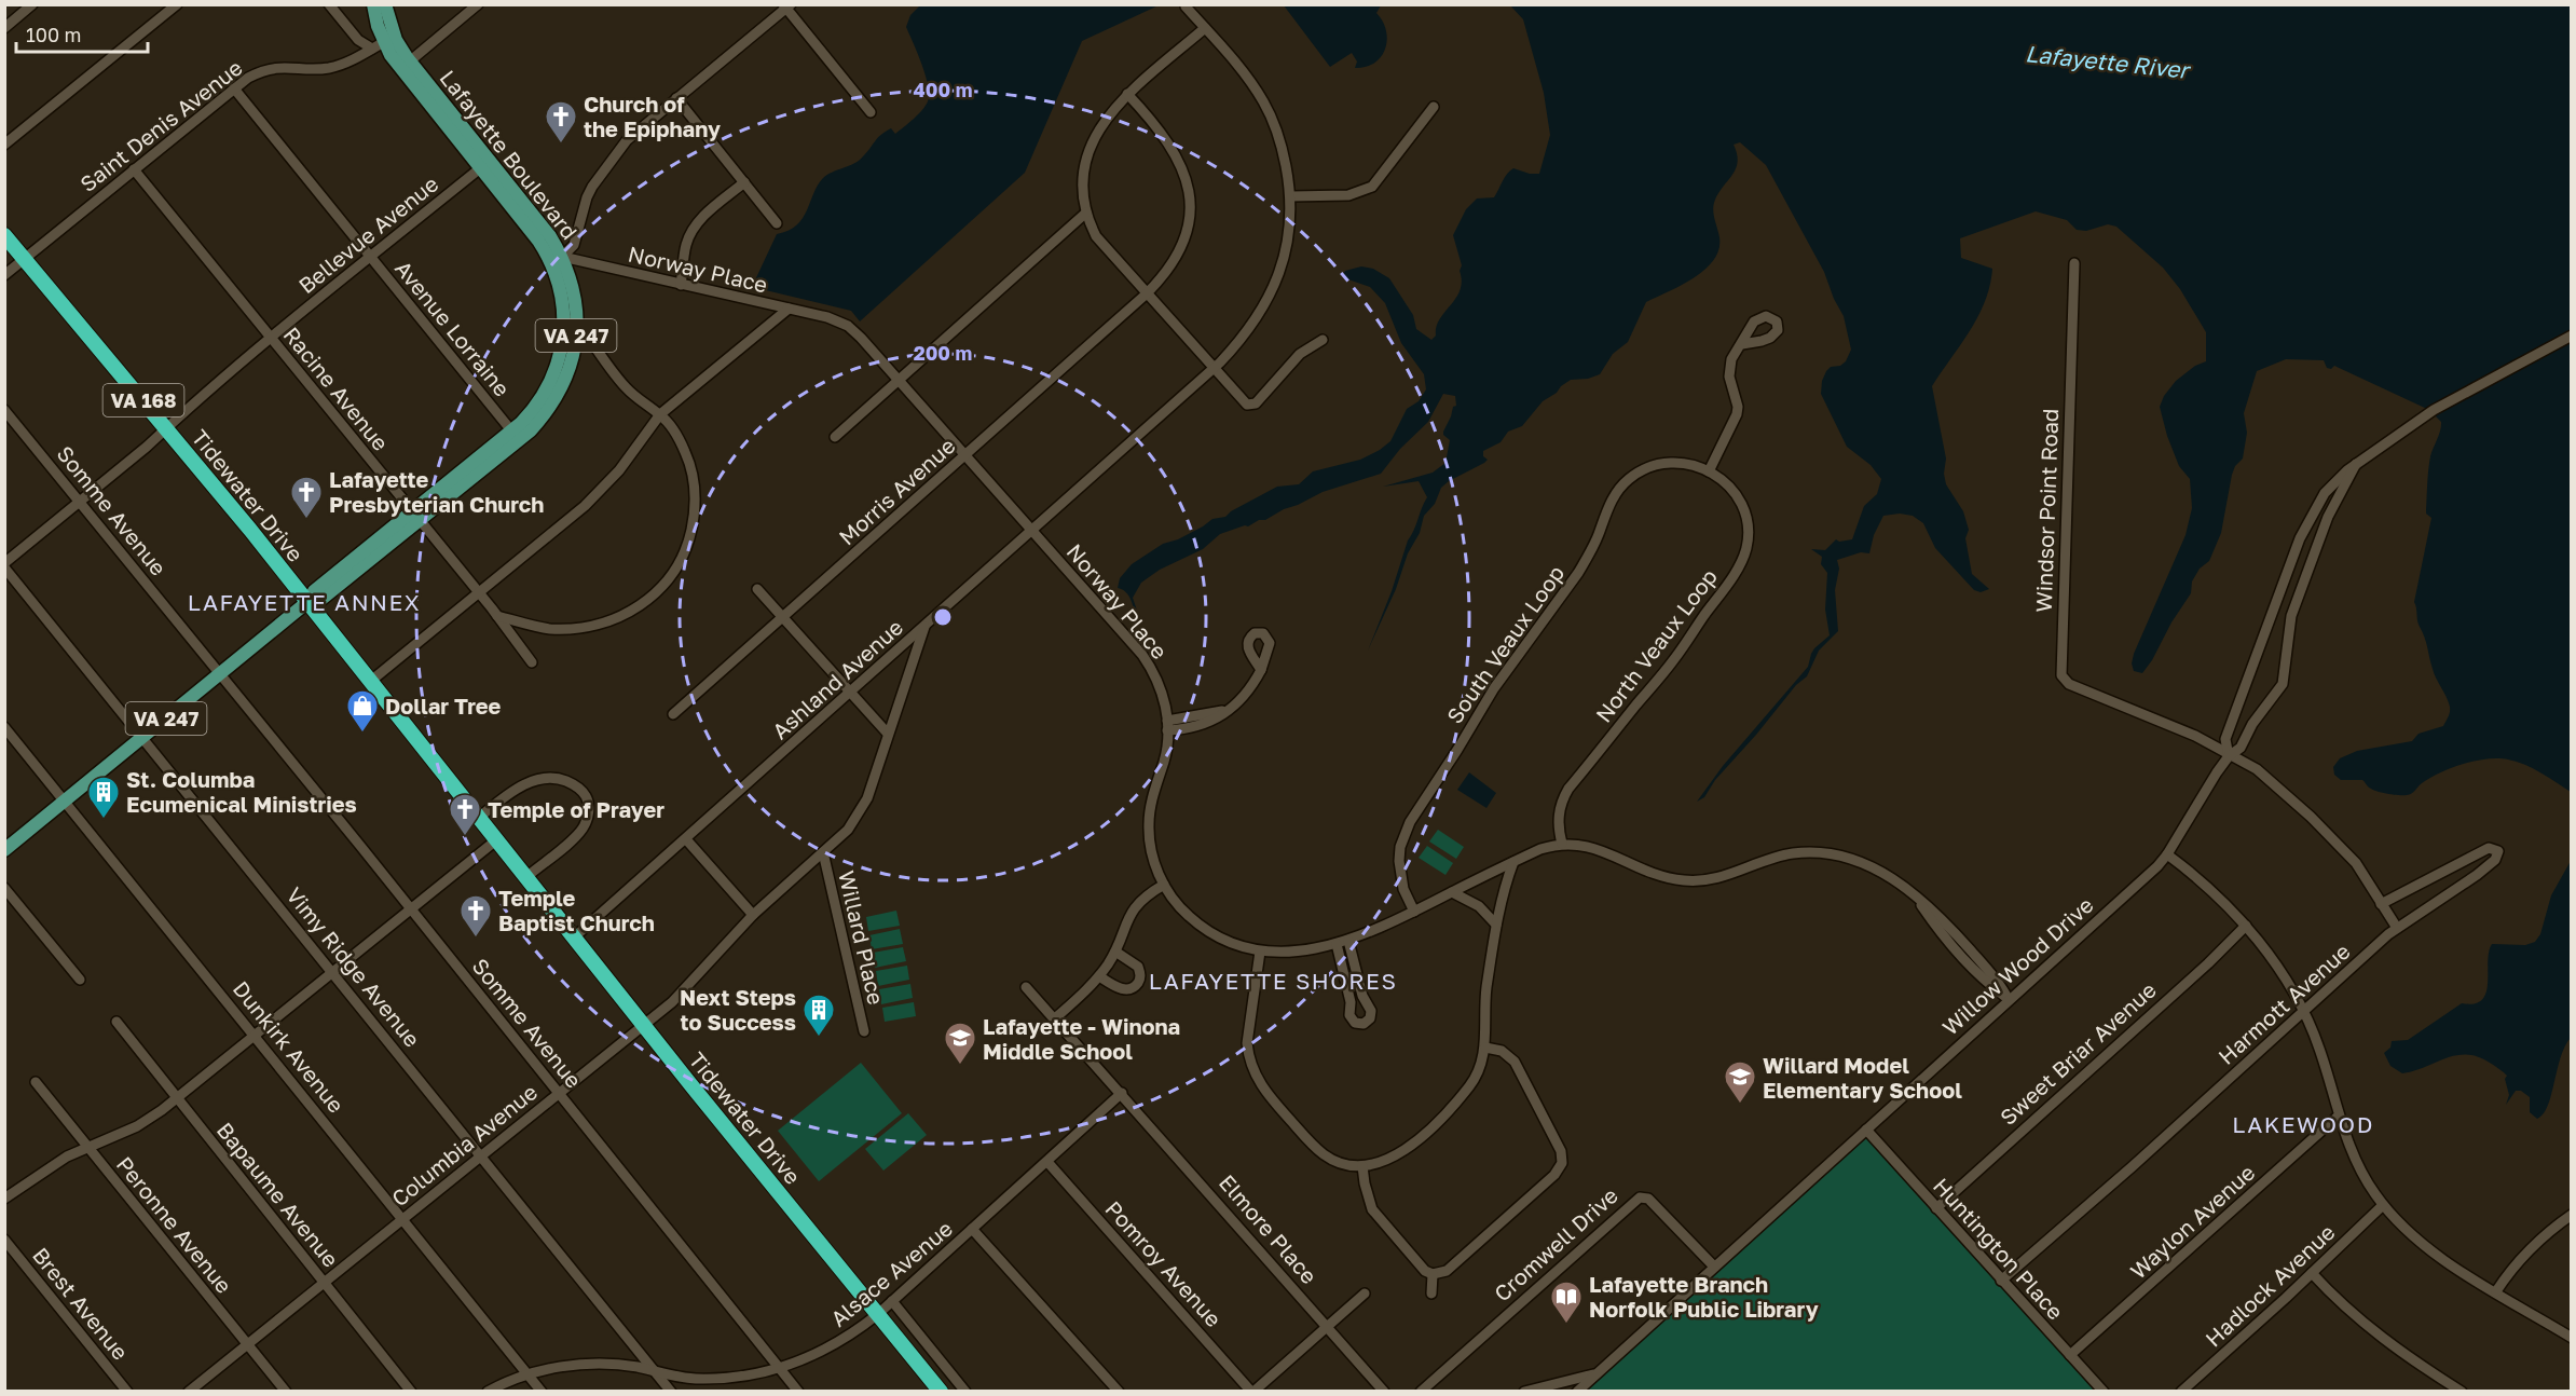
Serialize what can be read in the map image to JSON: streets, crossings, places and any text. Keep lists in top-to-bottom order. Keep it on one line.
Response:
{"streets":{"highway":["VA 168","Tidewater Drive"],"main road":["Lafayette Boulevard","VA 247"],"street":["Saint Denis Avenue","Bellevue Avenue","Norway Place","Avenue Lorraine","Racine Avenue","Morris Avenue","Somme Avenue","Windsor Point Road","South Veaux Loop","North Veaux Loop","Ashland Avenue","Willard Place","Willow Wood Drive","Vimy Ridge Avenue","Harmott Avenue","Dunkirk Avenue","Sweet Briar Avenue","Columbia Avenue","Bapaume Avenue","Waylon Avenue","Peronne Avenue","Elmore Place","Cromwell Drive","Huntington Place","Pomroy Avenue","Alsace Avenue","Hadlock Avenue","Brest Avenue"]},"crossings":[["Saint Denis Avenue","Lafayette Boulevard"],["Saint Denis Avenue","Avenue Lorraine"],["Saint Denis Avenue","Racine Avenue"],["Saint Denis Avenue","Tidewater Drive"],["Lafayette Boulevard","Bellevue Avenue"],["Lafayette Boulevard","Norway Place"],["Lafayette Boulevard","Avenue Lorraine"],["Lafayette Boulevard","Racine Avenue"],["Lafayette Boulevard","Tidewater Drive"],["Lafayette Boulevard","Somme Avenue"],["Lafayette Boulevard","Vimy Ridge Avenue"],["Lafayette Boulevard","Dunkirk Avenue"],["Bellevue Avenue","Avenue Lorraine"],["Bellevue Avenue","Racine Avenue"],["Bellevue Avenue","Tidewater Drive"],["Bellevue Avenue","Somme Avenue"],["Bellevue Avenue","Vimy Ridge Avenue"],["Norway Place","Morris Avenue"],["Norway Place","South Veaux Loop"],["Norway Place","North Veaux Loop"],["Norway Place","Ashland Avenue"],["Norway Place","Willow Wood Drive"],["Tidewater Drive","Ashland Avenue"],["Tidewater Drive","Columbia Avenue"],["Tidewater Drive","Alsace Avenue"],["Somme Avenue","Columbia Avenue"],["Somme Avenue","Alsace Avenue"],["Windsor Point Road","Willow Wood Drive"],["Windsor Point Road","Harmott Avenue"],["South Veaux Loop","North Veaux Loop"],["Ashland Avenue","Columbia Avenue"],["Willard Place","Columbia Avenue"],["Willow Wood Drive","Cromwell Drive"],["Willow Wood Drive","Huntington Place"],["Vimy Ridge Avenue","Columbia Avenue"],["Vimy Ridge Avenue","Alsace Avenue"],["Harmott Avenue","Huntington Place"],["Dunkirk Avenue","Columbia Avenue"],["Dunkirk Avenue","Alsace Avenue"],["Sweet Briar Avenue","Huntington Place"],["Columbia Avenue","Bapaume Avenue"],["Columbia Avenue","Peronne Avenue"],["Waylon Avenue","Huntington Place"],["Elmore Place","Alsace Avenue"],["Pomroy Avenue","Alsace Avenue"]],"districts":["LAFAYETTE ANNEX","LAFAYETTE SHORES","LAKEWOOD"],"water":["Lafayette River"],"places":{"church":["Church of the Epiphany","Lafayette Presbyterian Church","Temple of Prayer","Temple Baptist Church"],"shop":["Dollar Tree"],"building":["St. Columba Ecumenical Ministries","Next Steps to Success"],"school or university":["Lafayette - Winona Middle School","Willard Model Elementary School"],"library":["Lafayette Branch Norfolk Public Library"]},"scale_bar":"100 m","rings":["400 m","200 m"]}
